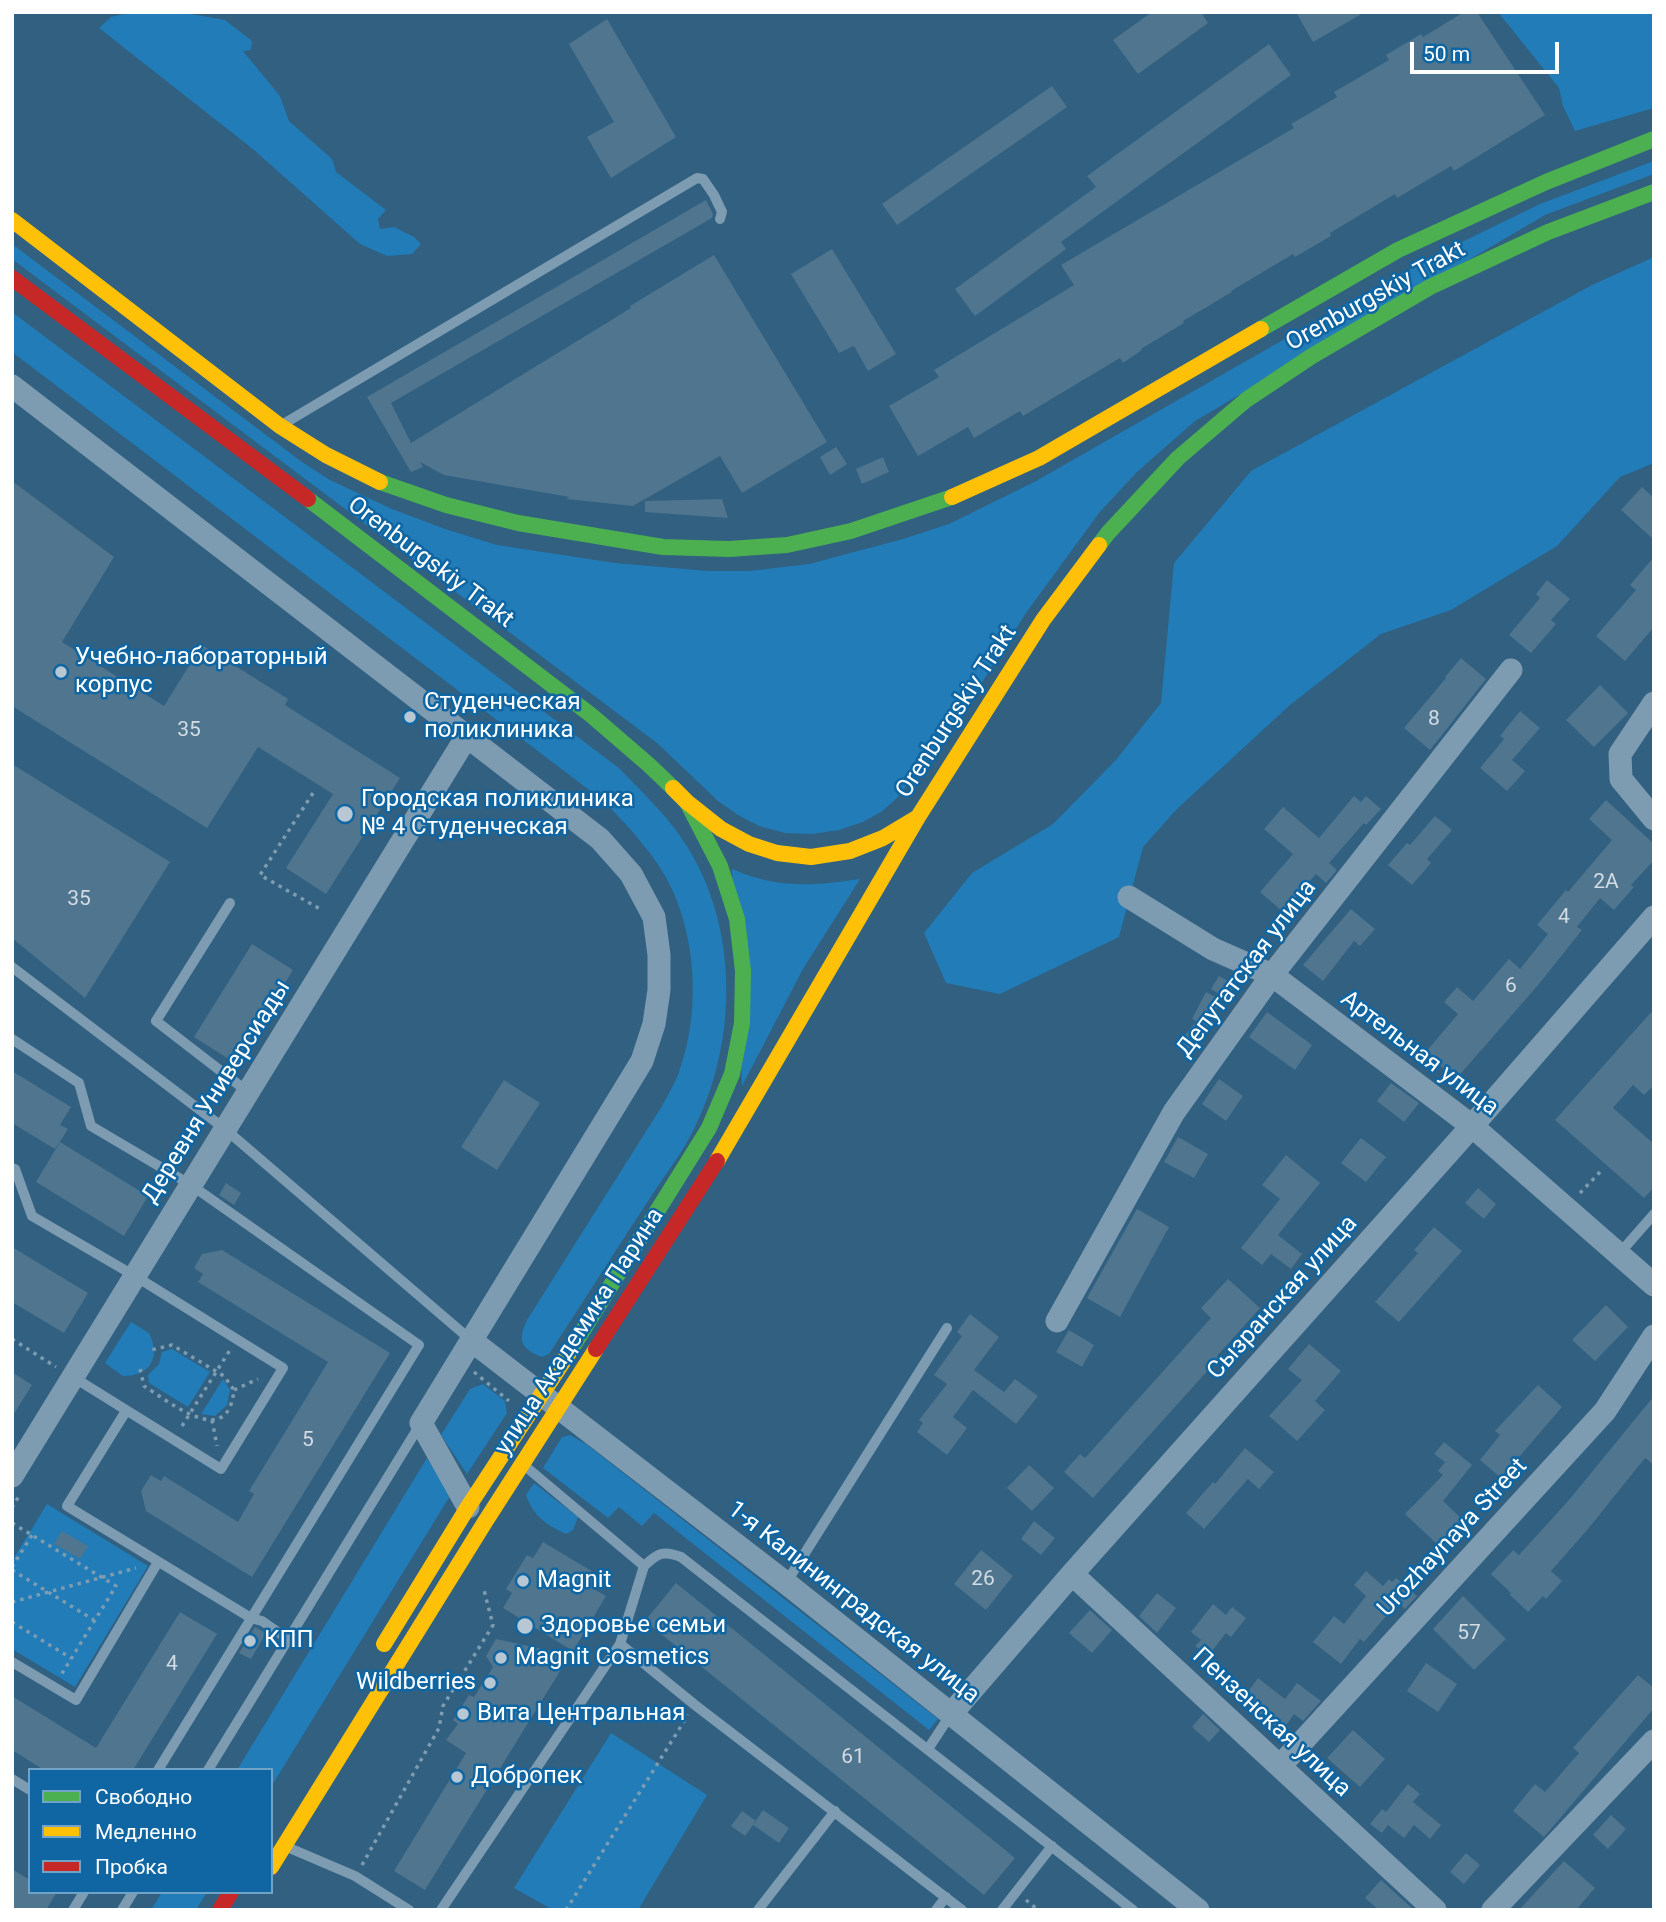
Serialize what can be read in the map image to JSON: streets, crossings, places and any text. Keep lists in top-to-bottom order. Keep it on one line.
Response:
{"streets":{"main road":["Orenburgskiy Trakt","улица Академика Парина"],"street":["Депутатская улица","Артельная улица","Деревня Универсиады","Сызранская улица","Urozhaynaya Street","1-я Калининградская улица","Пензенская улица"]},"crossings":[["Orenburgskiy Trakt","улица Академика Парина"],["Депутатская улица","Артельная улица"],["Артельная улица","Сызранская улица"],["Сызранская улица","1-я Калининградская улица"],["Сызранская улица","Пензенская улица"],["улица Академика Парина","1-я Калининградская улица"],["Urozhaynaya Street","Пензенская улица"]],"places":["Учебно-лабораторный корпус","Студенческая поликлиника","Городская поликлиника № 4 Студенческая","Magnit","Здоровье семьи","КПП","Magnit Cosmetics","Wildberries","Вита Центральная","Добропек"],"house_numbers":["8","35","2А","35","4","6","5","26","57","4","61"],"legend":["Свободно","Медленно","Пробка"],"scale_bar":"50 m"}
